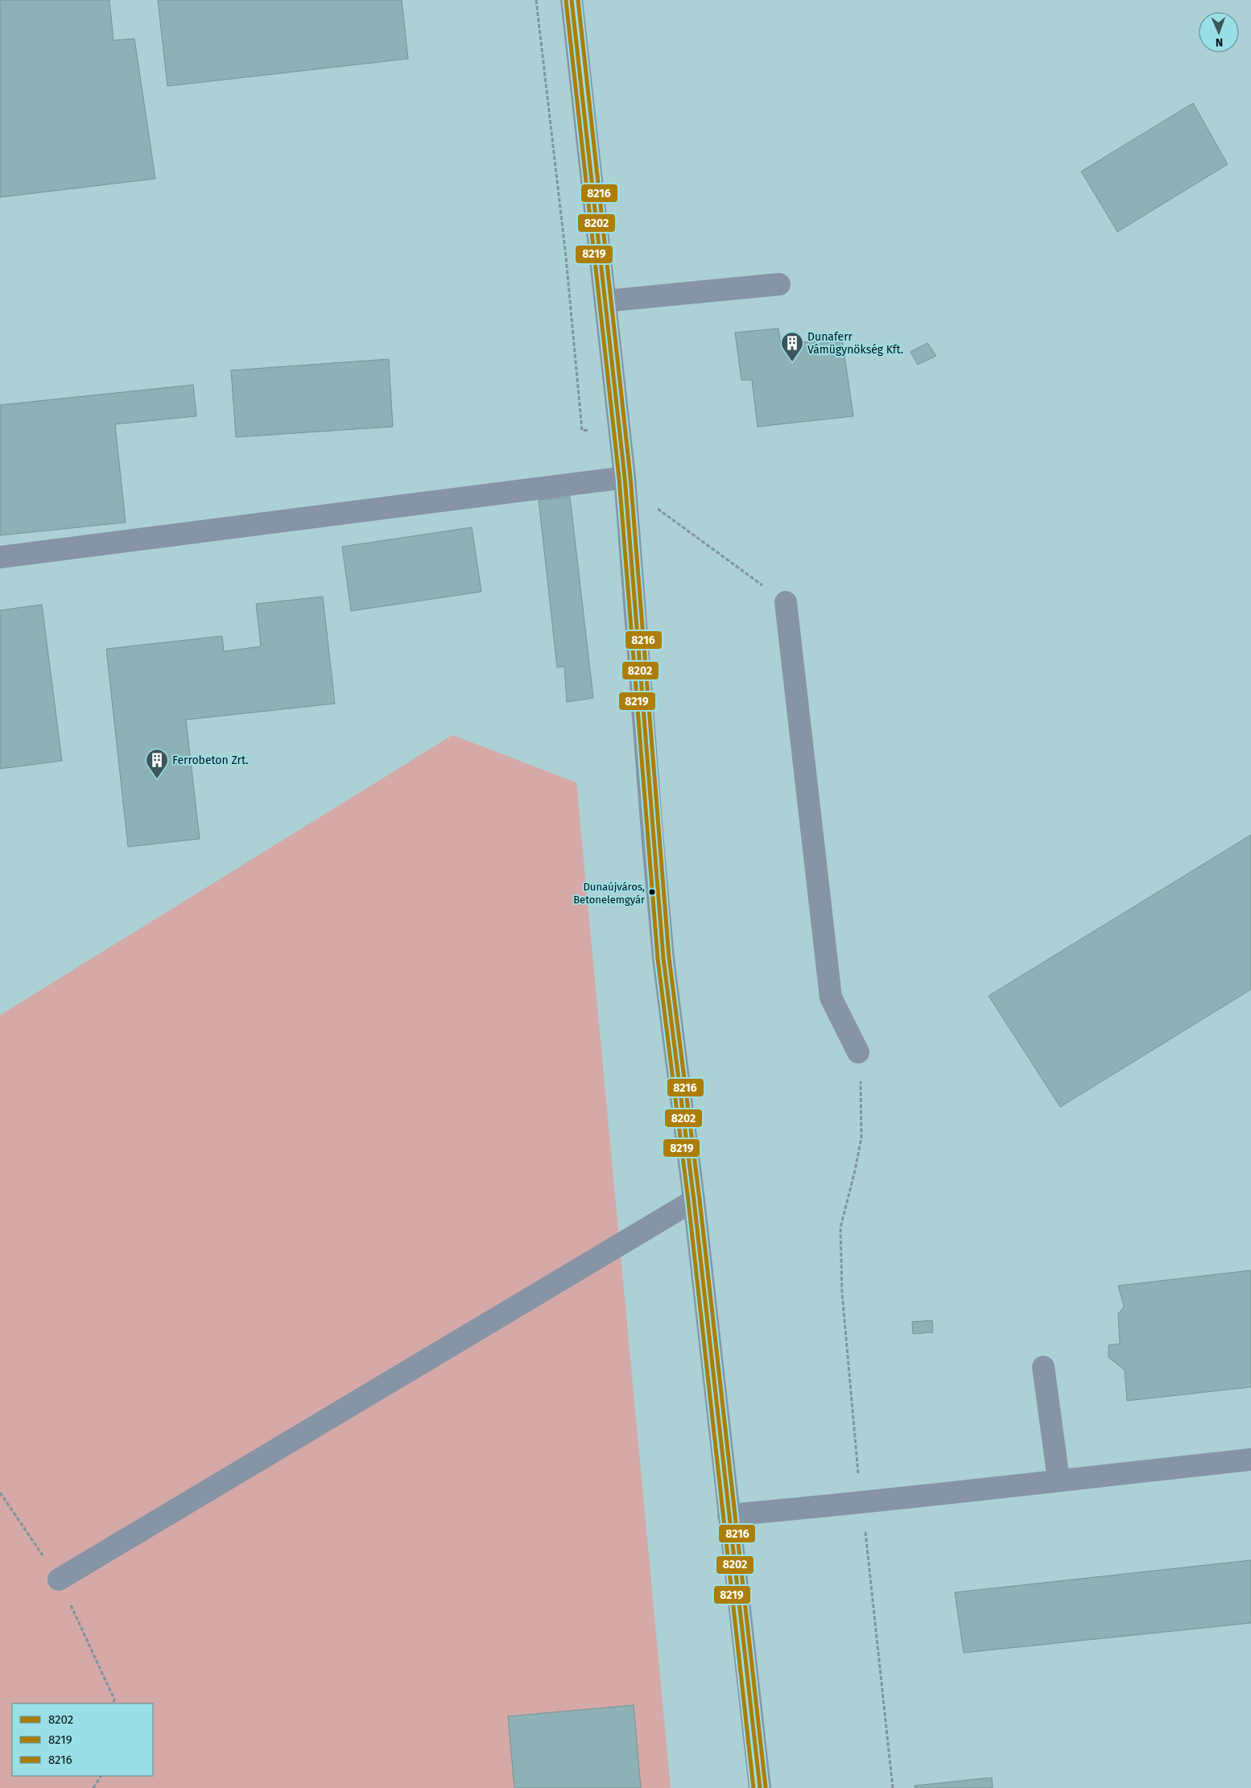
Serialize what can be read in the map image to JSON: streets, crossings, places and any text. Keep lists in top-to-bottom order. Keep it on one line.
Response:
{"places":{"building":["Dunaferr Vámügynökség Kft.","Ferrobeton Zrt."],"other":["Dunaújváros, Betonelemgyár"]},"lines":["transit line 8202","transit line 8216","transit line 8219"],"legend":["8202","8219","8216"],"north":"bottom"}
